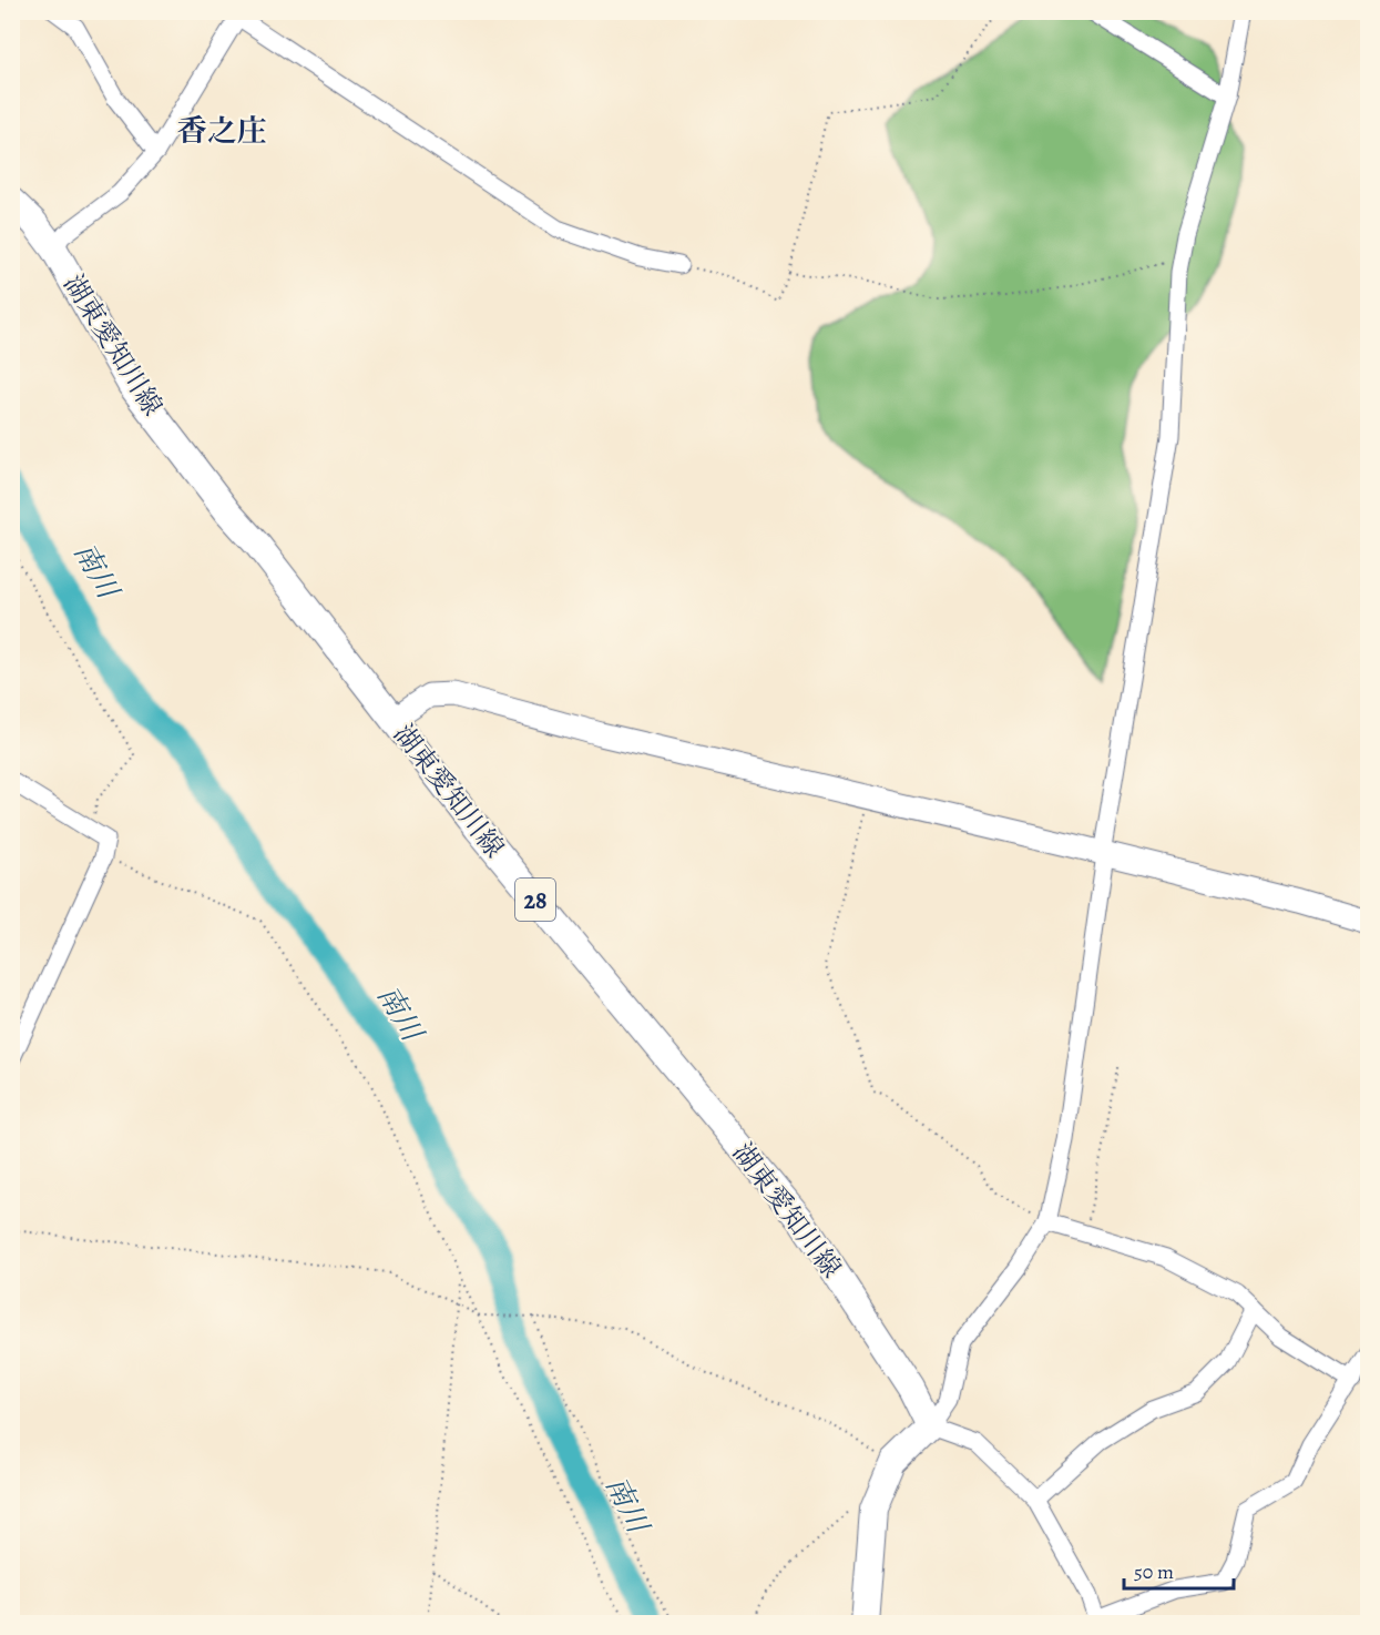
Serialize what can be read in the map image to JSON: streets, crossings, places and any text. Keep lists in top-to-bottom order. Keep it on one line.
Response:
{"streets":{"main road":["湖東愛知川線","28"]},"districts":["香之庄"],"water":["南川"],"scale_bar":"50 m"}
